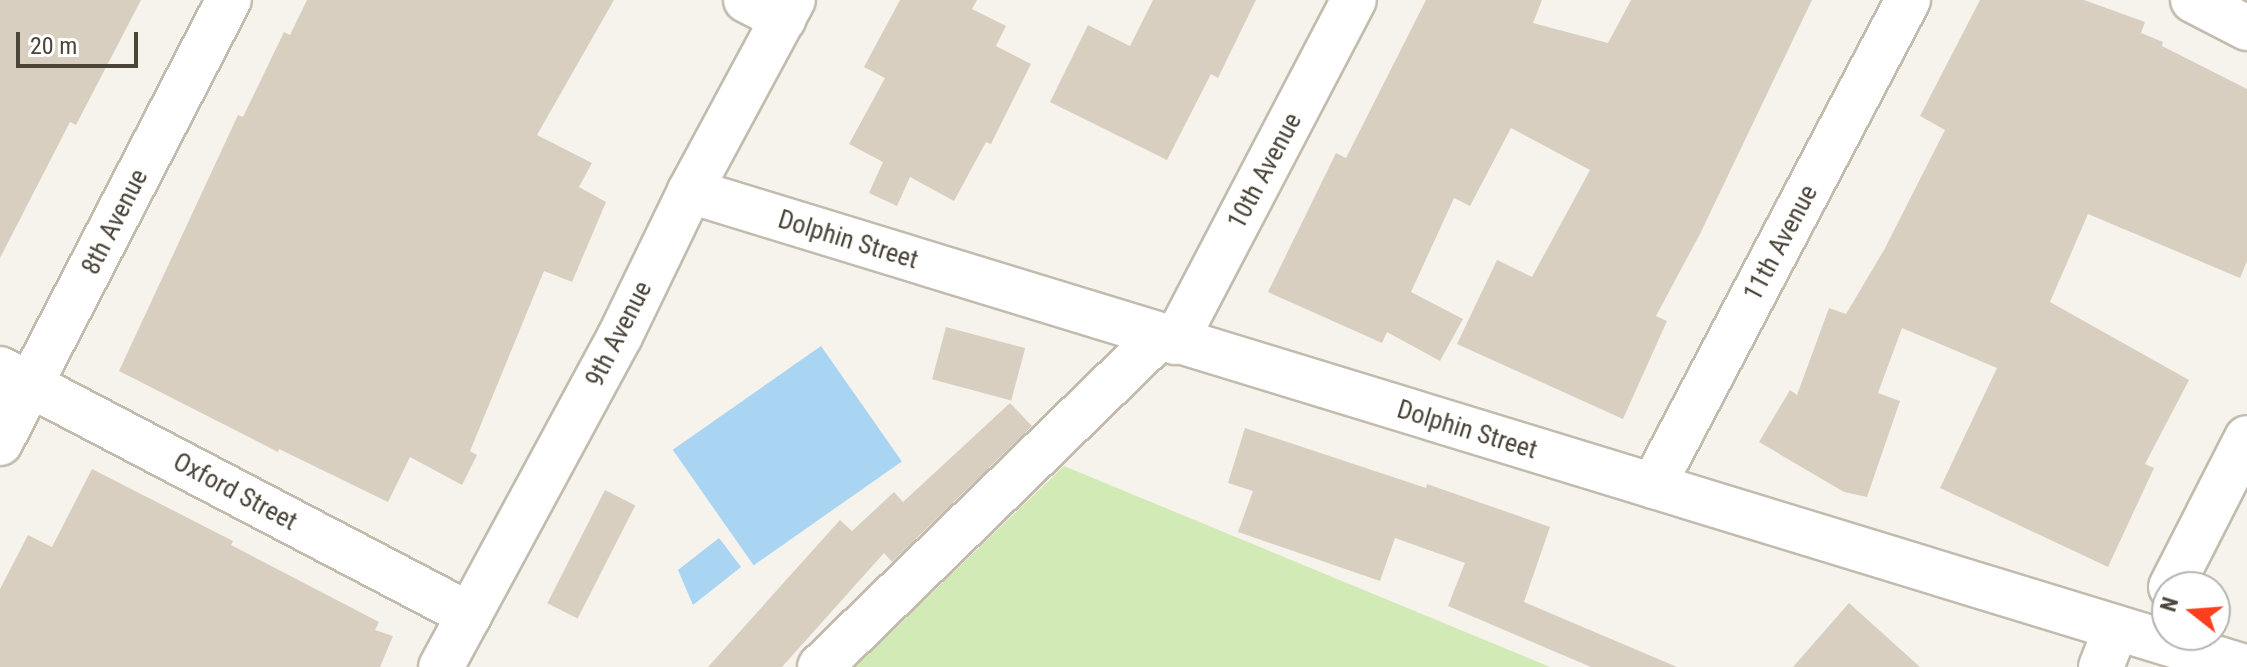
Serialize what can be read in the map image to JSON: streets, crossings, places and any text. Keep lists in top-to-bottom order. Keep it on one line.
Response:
{"streets":{"street":["10th Avenue","8th Avenue","Dolphin Street","11th Avenue","9th Avenue","Oxford Street"]},"crossings":[["10th Avenue","Dolphin Street"],["8th Avenue","Oxford Street"],["Dolphin Street","11th Avenue"],["Dolphin Street","9th Avenue"],["9th Avenue","Oxford Street"]],"scale_bar":"20 m","north":"left"}
